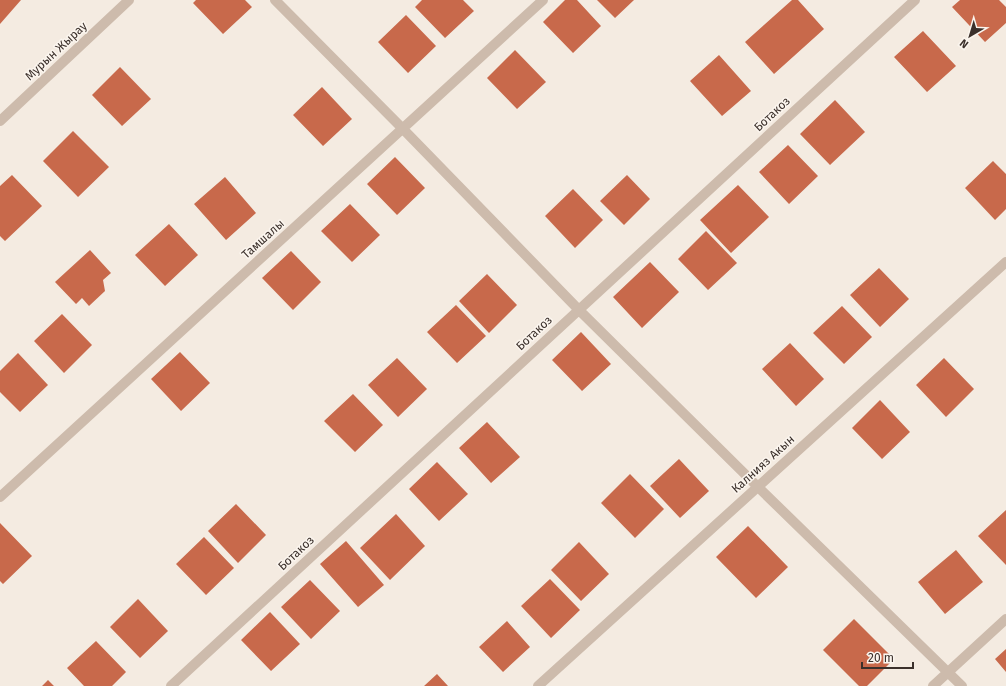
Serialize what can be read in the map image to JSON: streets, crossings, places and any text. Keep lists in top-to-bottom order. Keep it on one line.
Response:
{"streets":{"street":["Мурын Жырау","Ботакоз","Тамшалы","Калнияз Акын"]},"scale_bar":"20 m","north":"bottom left"}
